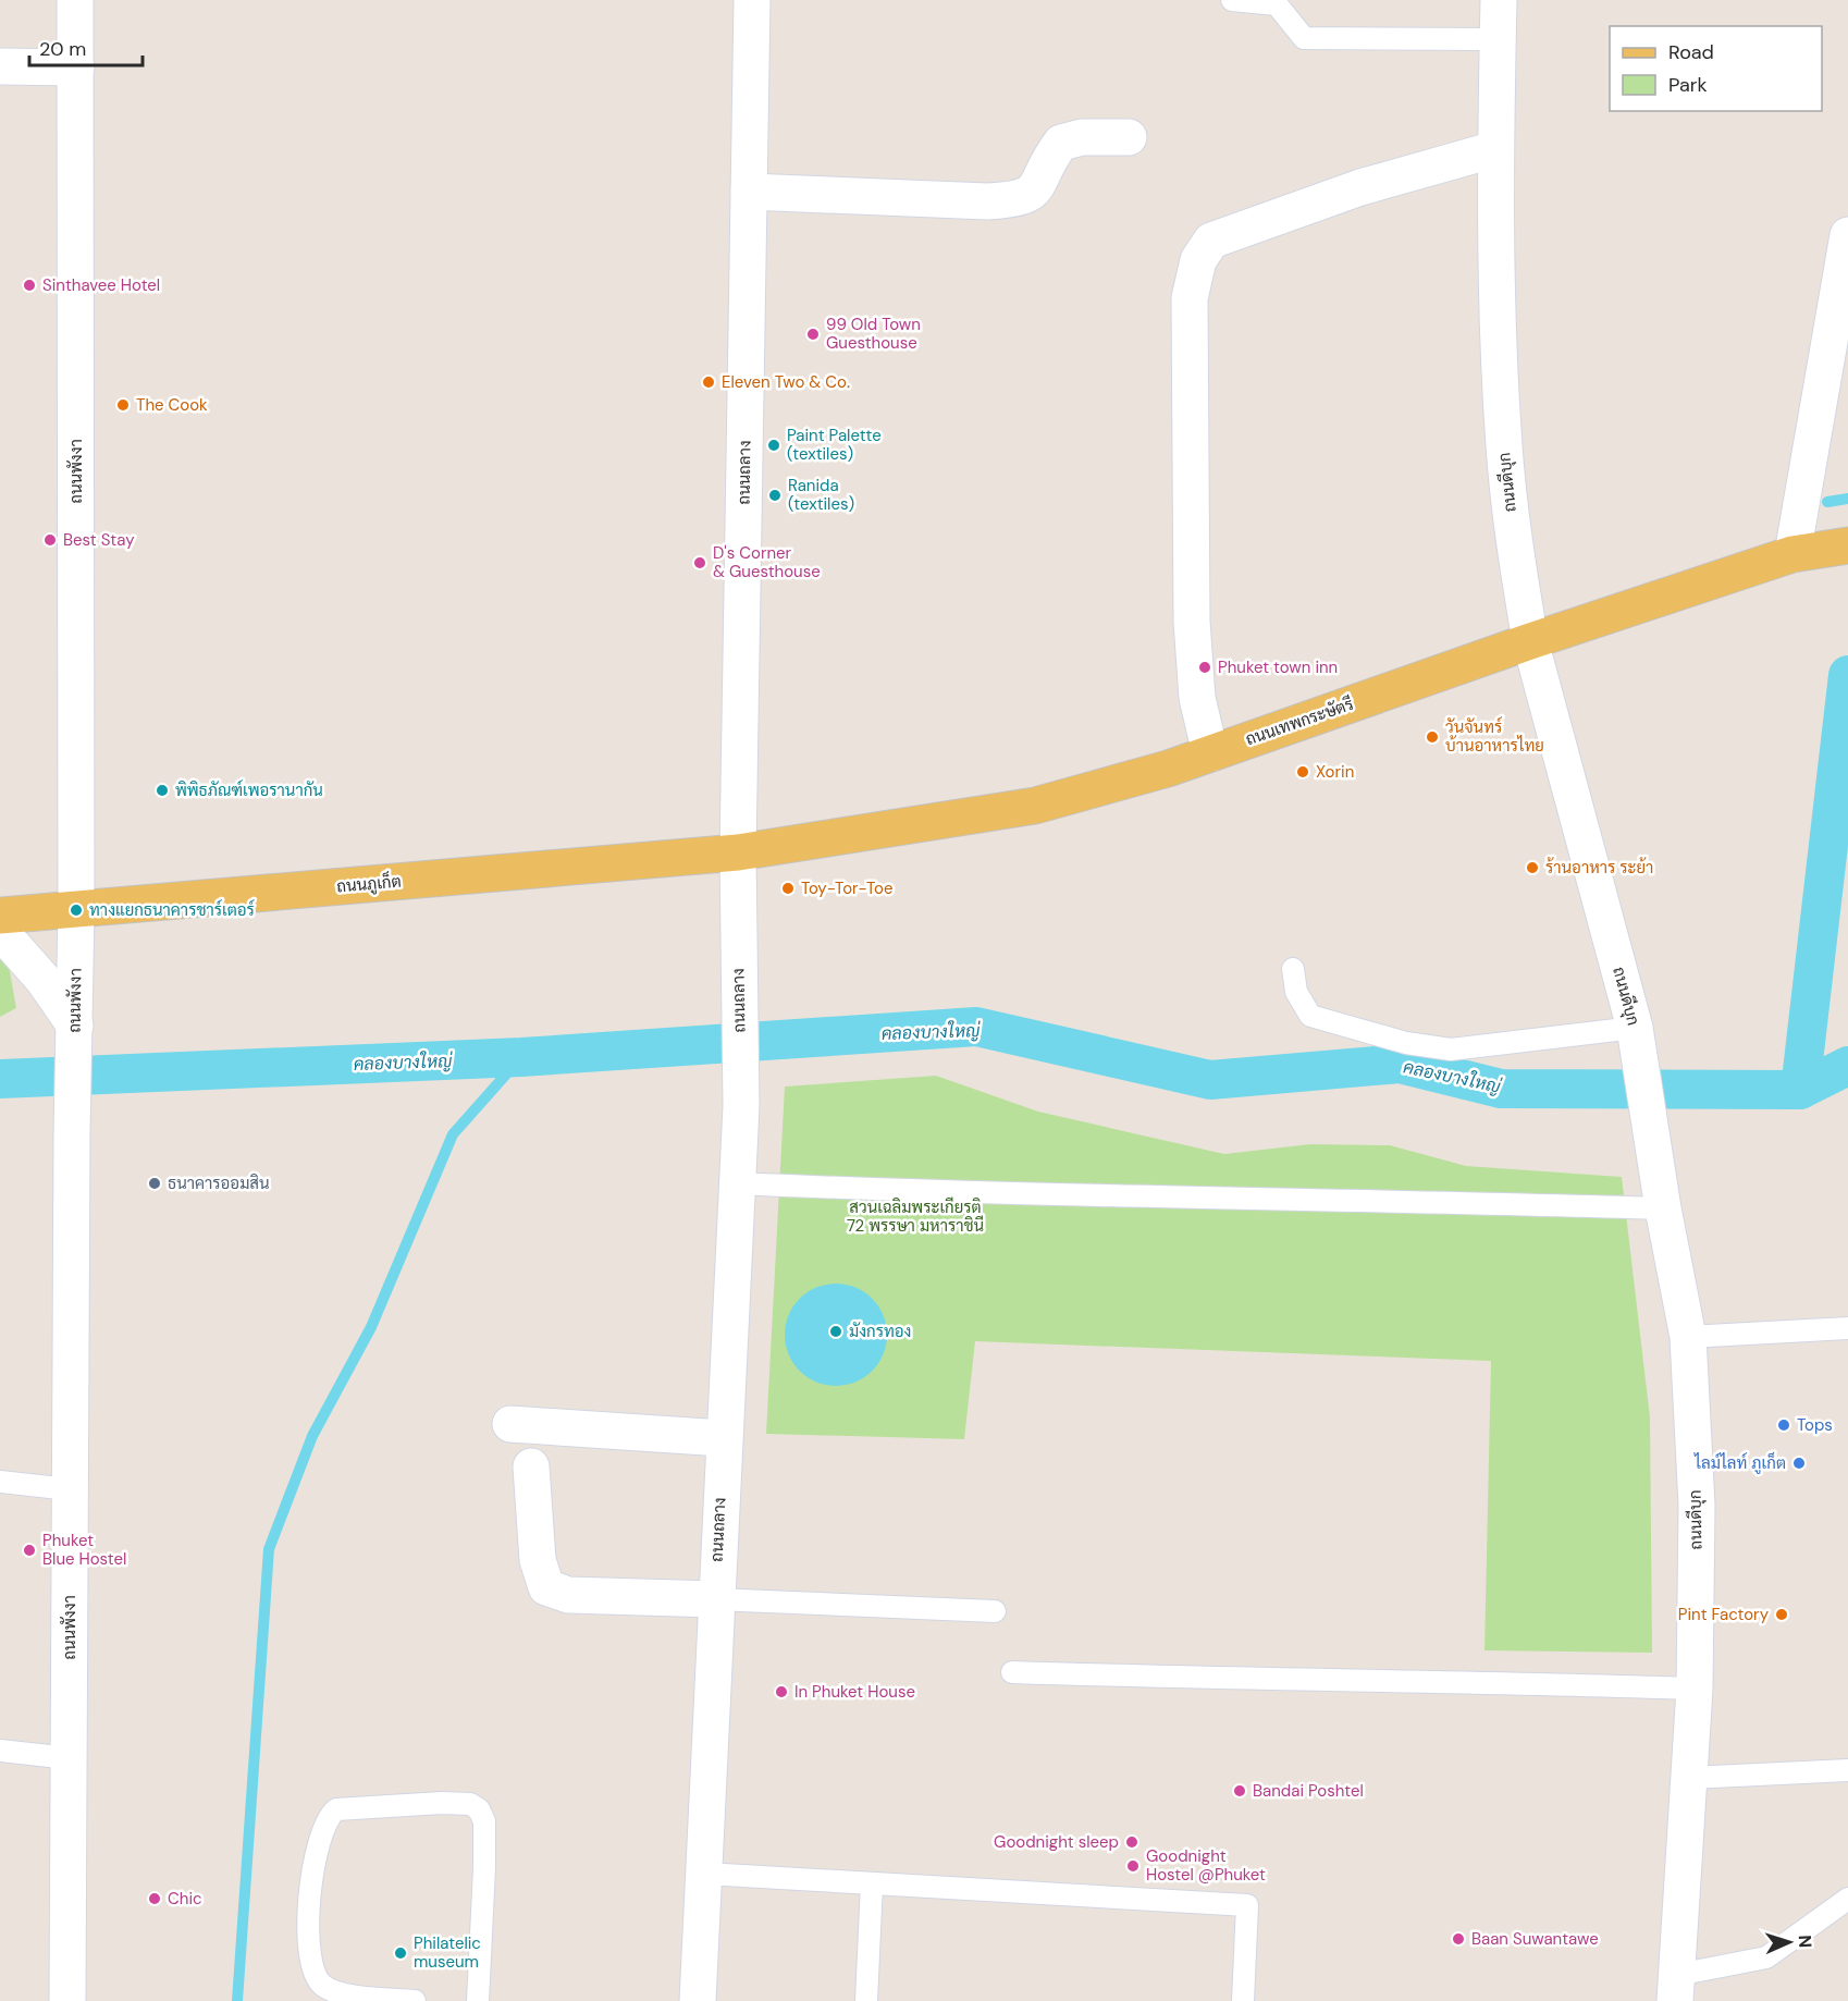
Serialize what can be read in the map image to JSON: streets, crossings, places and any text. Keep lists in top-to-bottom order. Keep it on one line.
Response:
{"streets":{"main road":["ถนนเทพกระษัตรี","ถนนภูเก็ต"],"street":["ถนนพังงา","ถนนถลาง","ถนนดีบุก"]},"crossings":[["ถนนพังงา","ถนนภูเก็ต"],["ถนนถลาง","ถนนเทพกระษัตรี"],["ถนนถลาง","ถนนภูเก็ต"],["ถนนดีบุก","ถนนเทพกระษัตรี"],["ถนนเทพกระษัตรี","ถนนภูเก็ต"]],"water":["คลองบางใหญ่"],"parks":["สวนเฉลิมพระเกียรติ 72 พรรษา มหาราชินี"],"places":["Sinthavee Hotel","99 Old Town Guesthouse","Eleven Two & Co.","The Cook","Paint Palette (textiles)","Ranida (textiles)","Best Stay","D's Corner & Guesthouse","Phuket town inn","วันจันทร์ บ้านอาหารไทย","Xorin","พิพิธภัณฑ์เพอรานากัน","ร้านอาหาร ระย้า","Toy-Tor-Toe","ทางแยกธนาคารชาร์เตอร์","ธนาคารออมสิน","มังกรทอง","Tops","ไลม์ไลท์ ภูเก็ต","Phuket Blue Hostel","Pint Factory","In Phuket House","Bandai Poshtel","Goodnight sleep","Goodnight Hostel @Phuket","Chic","Baan Suwantawe","Philatelic museum"],"legend":["Road","Park"],"scale_bar":"20 m","north":"right"}
